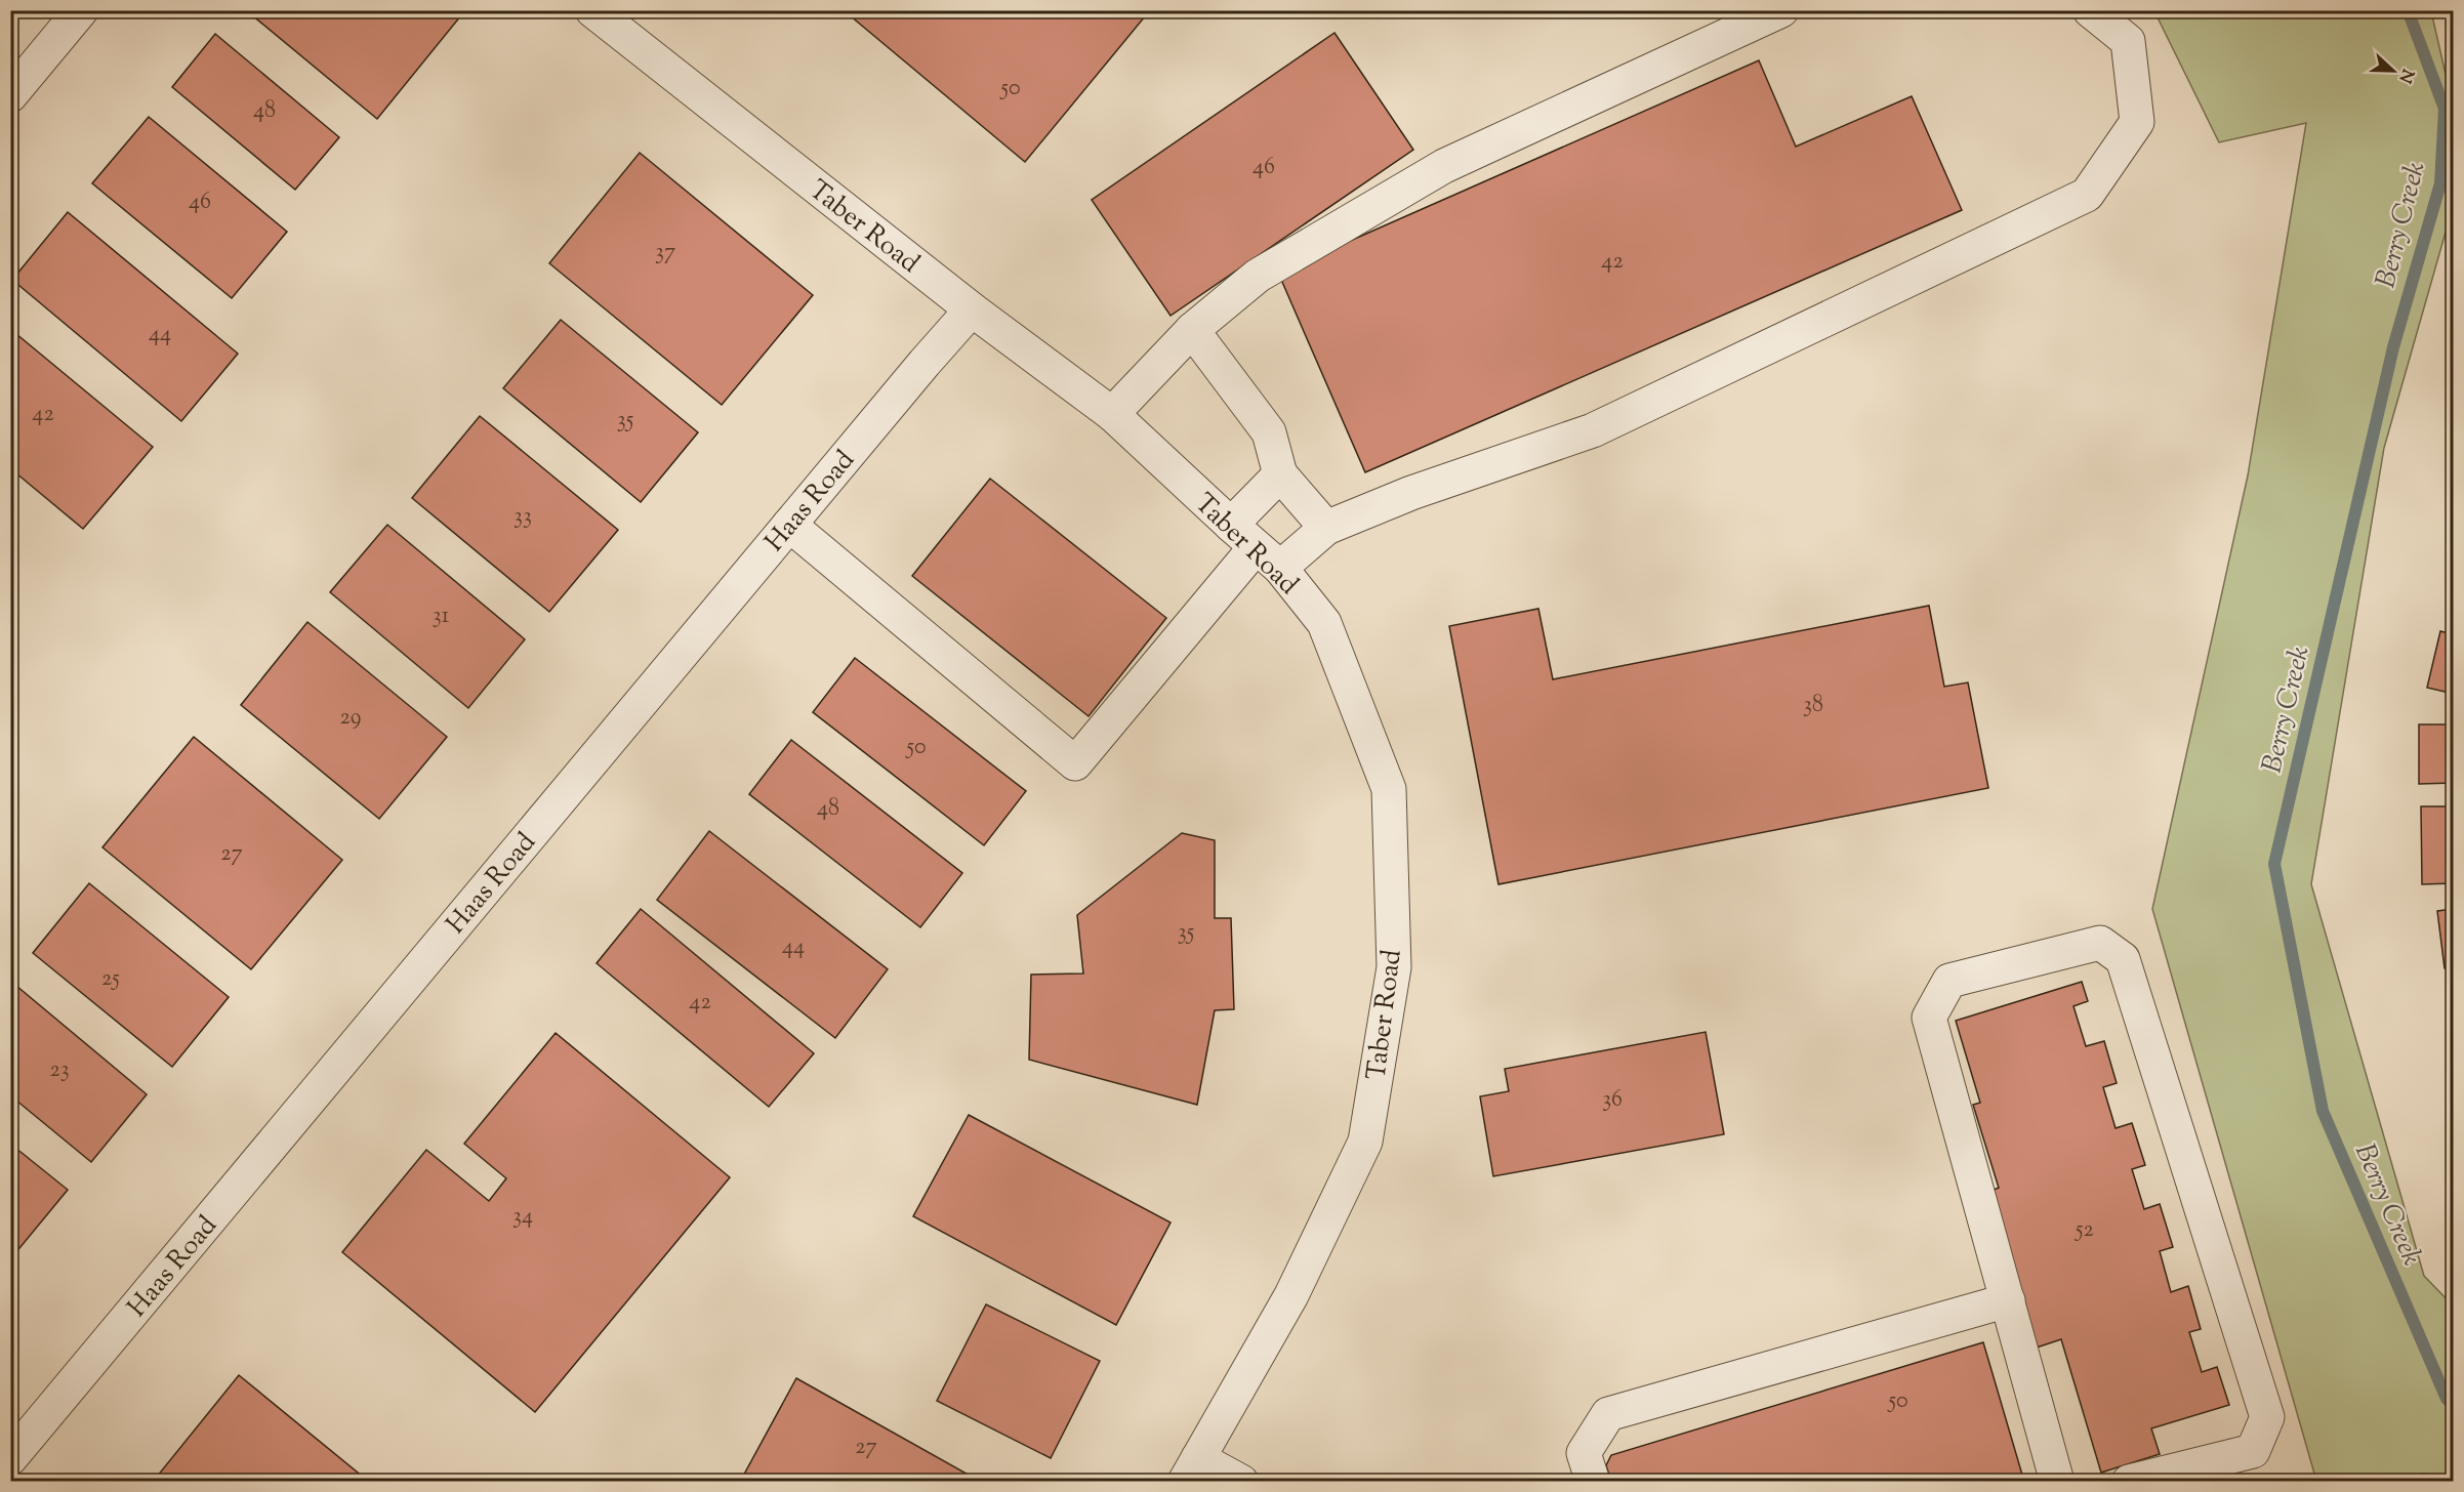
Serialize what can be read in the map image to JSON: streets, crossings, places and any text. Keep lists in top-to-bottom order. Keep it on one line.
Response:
{"streets":{"street":["Taber Road","Haas Road"]},"crossings":[["Taber Road","Haas Road"]],"water":["Berry Creek"],"house_numbers":["50","48","46","46","37","42","44","42","35","33","31","38","29","50","48","27","35","44","25","42","23","36","34","52","50","27"],"north":"right"}
